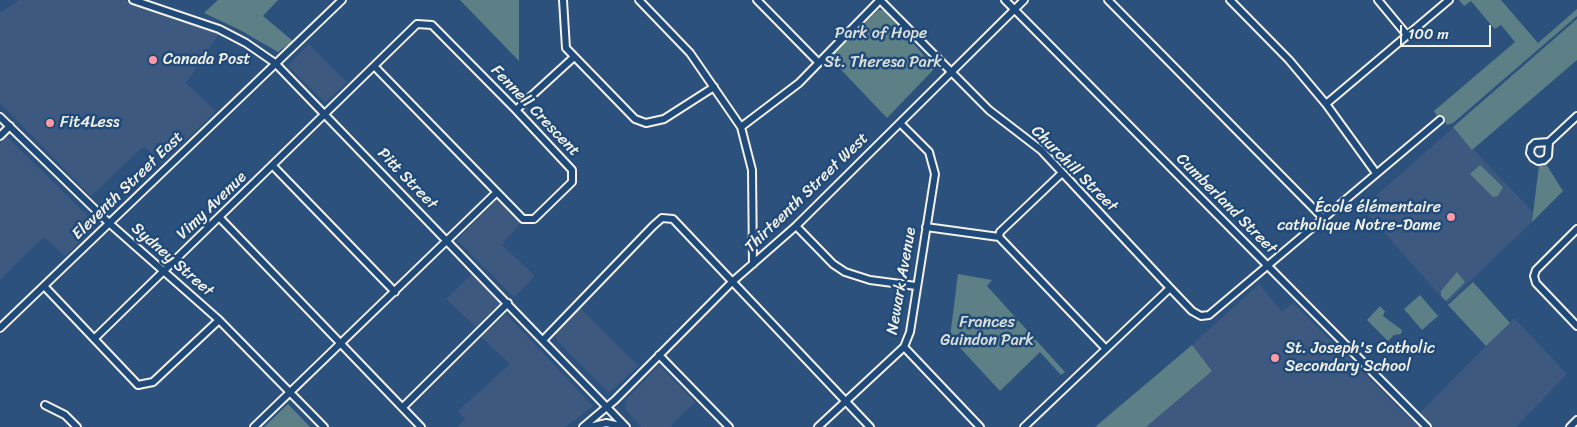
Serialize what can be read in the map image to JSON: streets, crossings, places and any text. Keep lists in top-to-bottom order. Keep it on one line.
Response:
{"streets":{"street":["Fennell Crescent","Churchill Street","Pitt Street","Eleventh Street East","Thirteenth Street West","Cumberland Street","Vimy Avenue","Sydney Street","Newark Avenue"]},"crossings":[["Fennell Crescent","Pitt Street"],["Fennell Crescent","Vimy Avenue"],["Churchill Street","Thirteenth Street West"],["Churchill Street","Cumberland Street"],["Pitt Street","Eleventh Street East"],["Pitt Street","Thirteenth Street West"],["Pitt Street","Vimy Avenue"],["Eleventh Street East","Sydney Street"],["Thirteenth Street West","Cumberland Street"],["Thirteenth Street West","Newark Avenue"],["Vimy Avenue","Sydney Street"]],"parks":["Park of Hope","St. Theresa Park","Frances Guindon Park"],"places":["Canada Post","Fit4Less","École élémentaire catholique Notre-Dame","St. Joseph's Catholic Secondary School"],"scale_bar":"100 m"}
